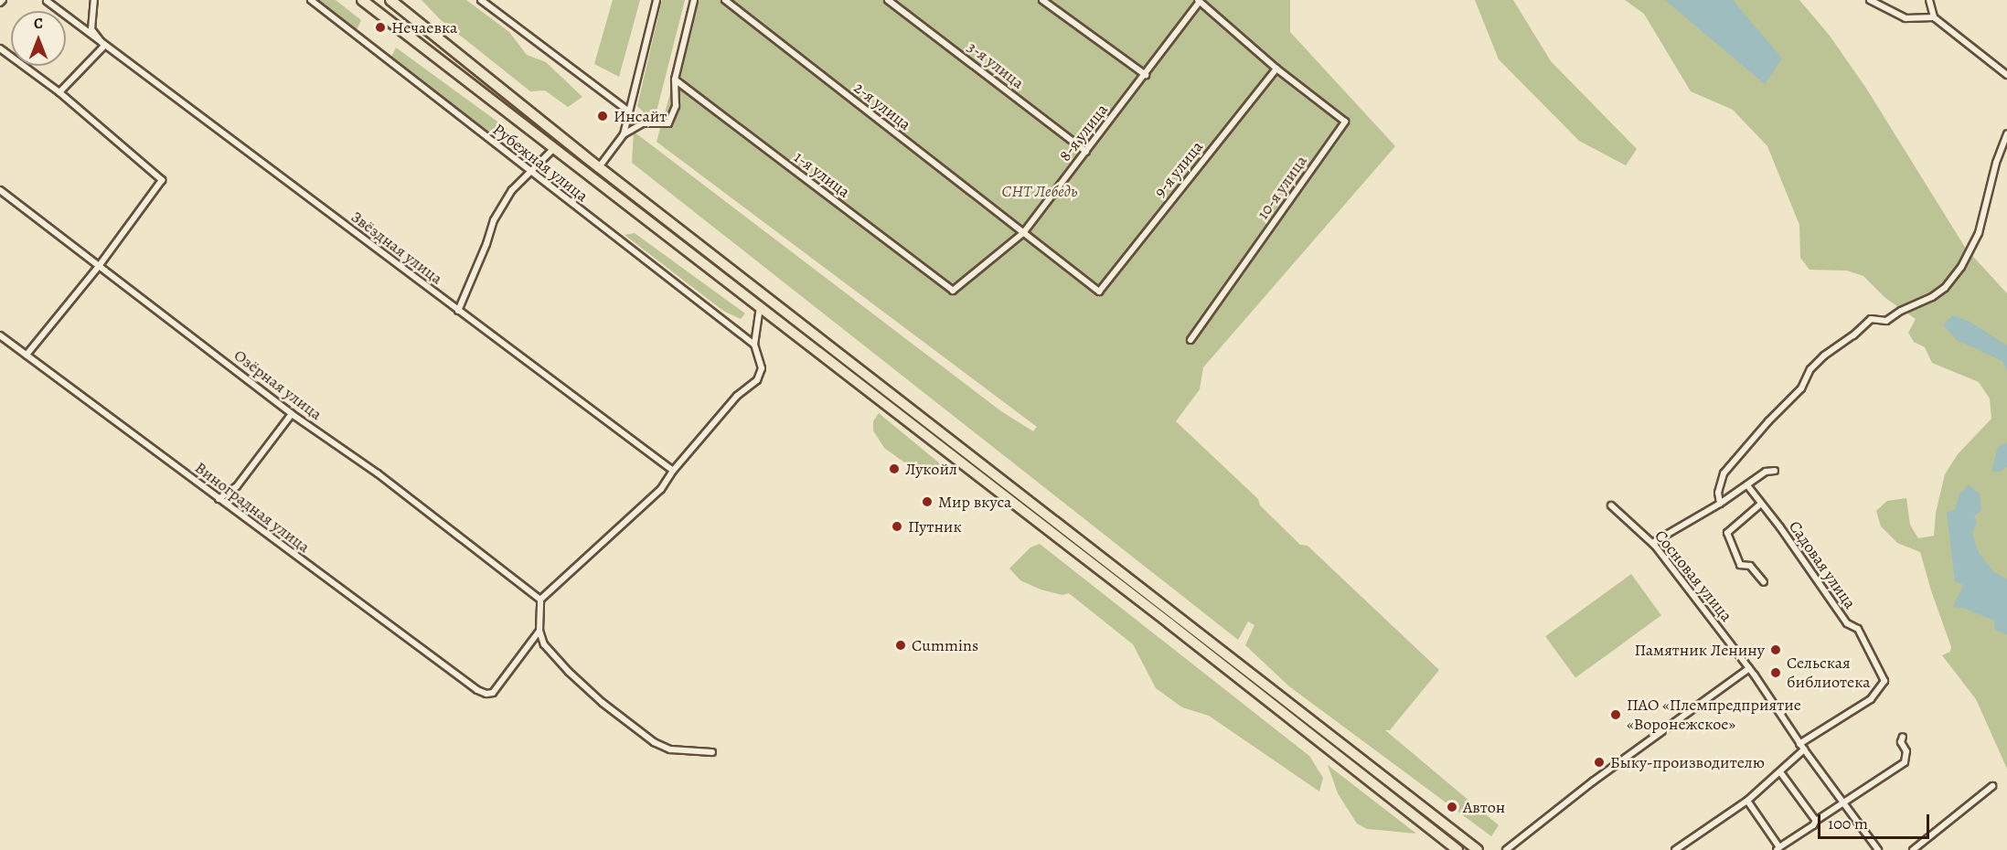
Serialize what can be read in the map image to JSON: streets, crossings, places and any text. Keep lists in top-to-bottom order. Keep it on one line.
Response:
{"streets":{"street":["3-я улица","2-я улица","8-я улица","Рубежная улица","9-я улица","1-я улица","10-я улица","Звёздная улица","Озёрная улица","Виноградная улица","Садовая улица","Сосновая улица"]},"crossings":[["3-я улица","8-я улица"],["2-я улица","8-я улица"],["2-я улица","9-я улица"],["8-я улица","9-я улица"],["8-я улица","1-я улица"],["9-я улица","10-я улица"],["Садовая улица","Сосновая улица"]],"parks":["СНТ Лебедь"],"places":["Нечаевка","Инсайт","Лукойл","Мир вкуса","Путник","Cummins","Памятник Ленину","Сельская библиотека","ПАО «Племпредприятие «Воронежское»","Быку-производителю","Автон"],"scale_bar":"100 m","north":"top"}
